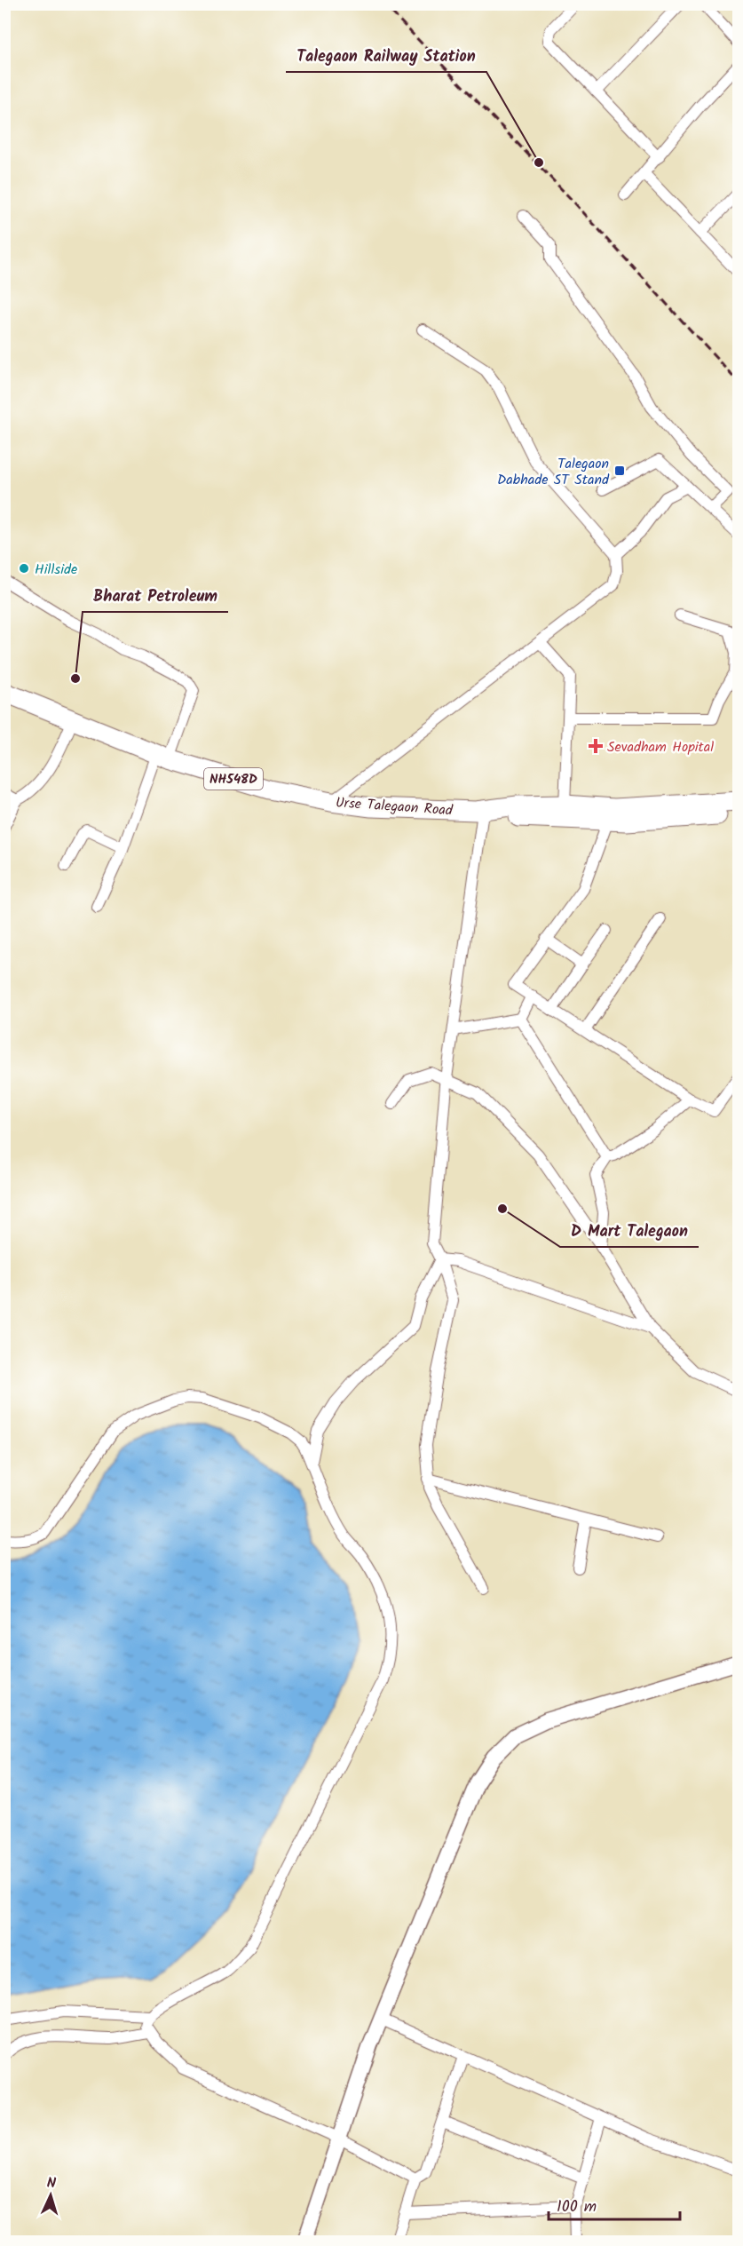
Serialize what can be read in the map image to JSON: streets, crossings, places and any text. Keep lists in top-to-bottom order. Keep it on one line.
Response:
{"streets":{"highway":["NH548D","Urse Talegaon Road"]},"crossings":[["NH548D","Urse Talegaon Road"]],"places":{"other":["Talegaon Railway Station","Hillside","Bharat Petroleum","D Mart Talegaon"],"transit":["Talegaon Dabhade ST Stand"],"health":["Sevadham Hopital"]},"scale_bar":"100 m","north":"top"}
